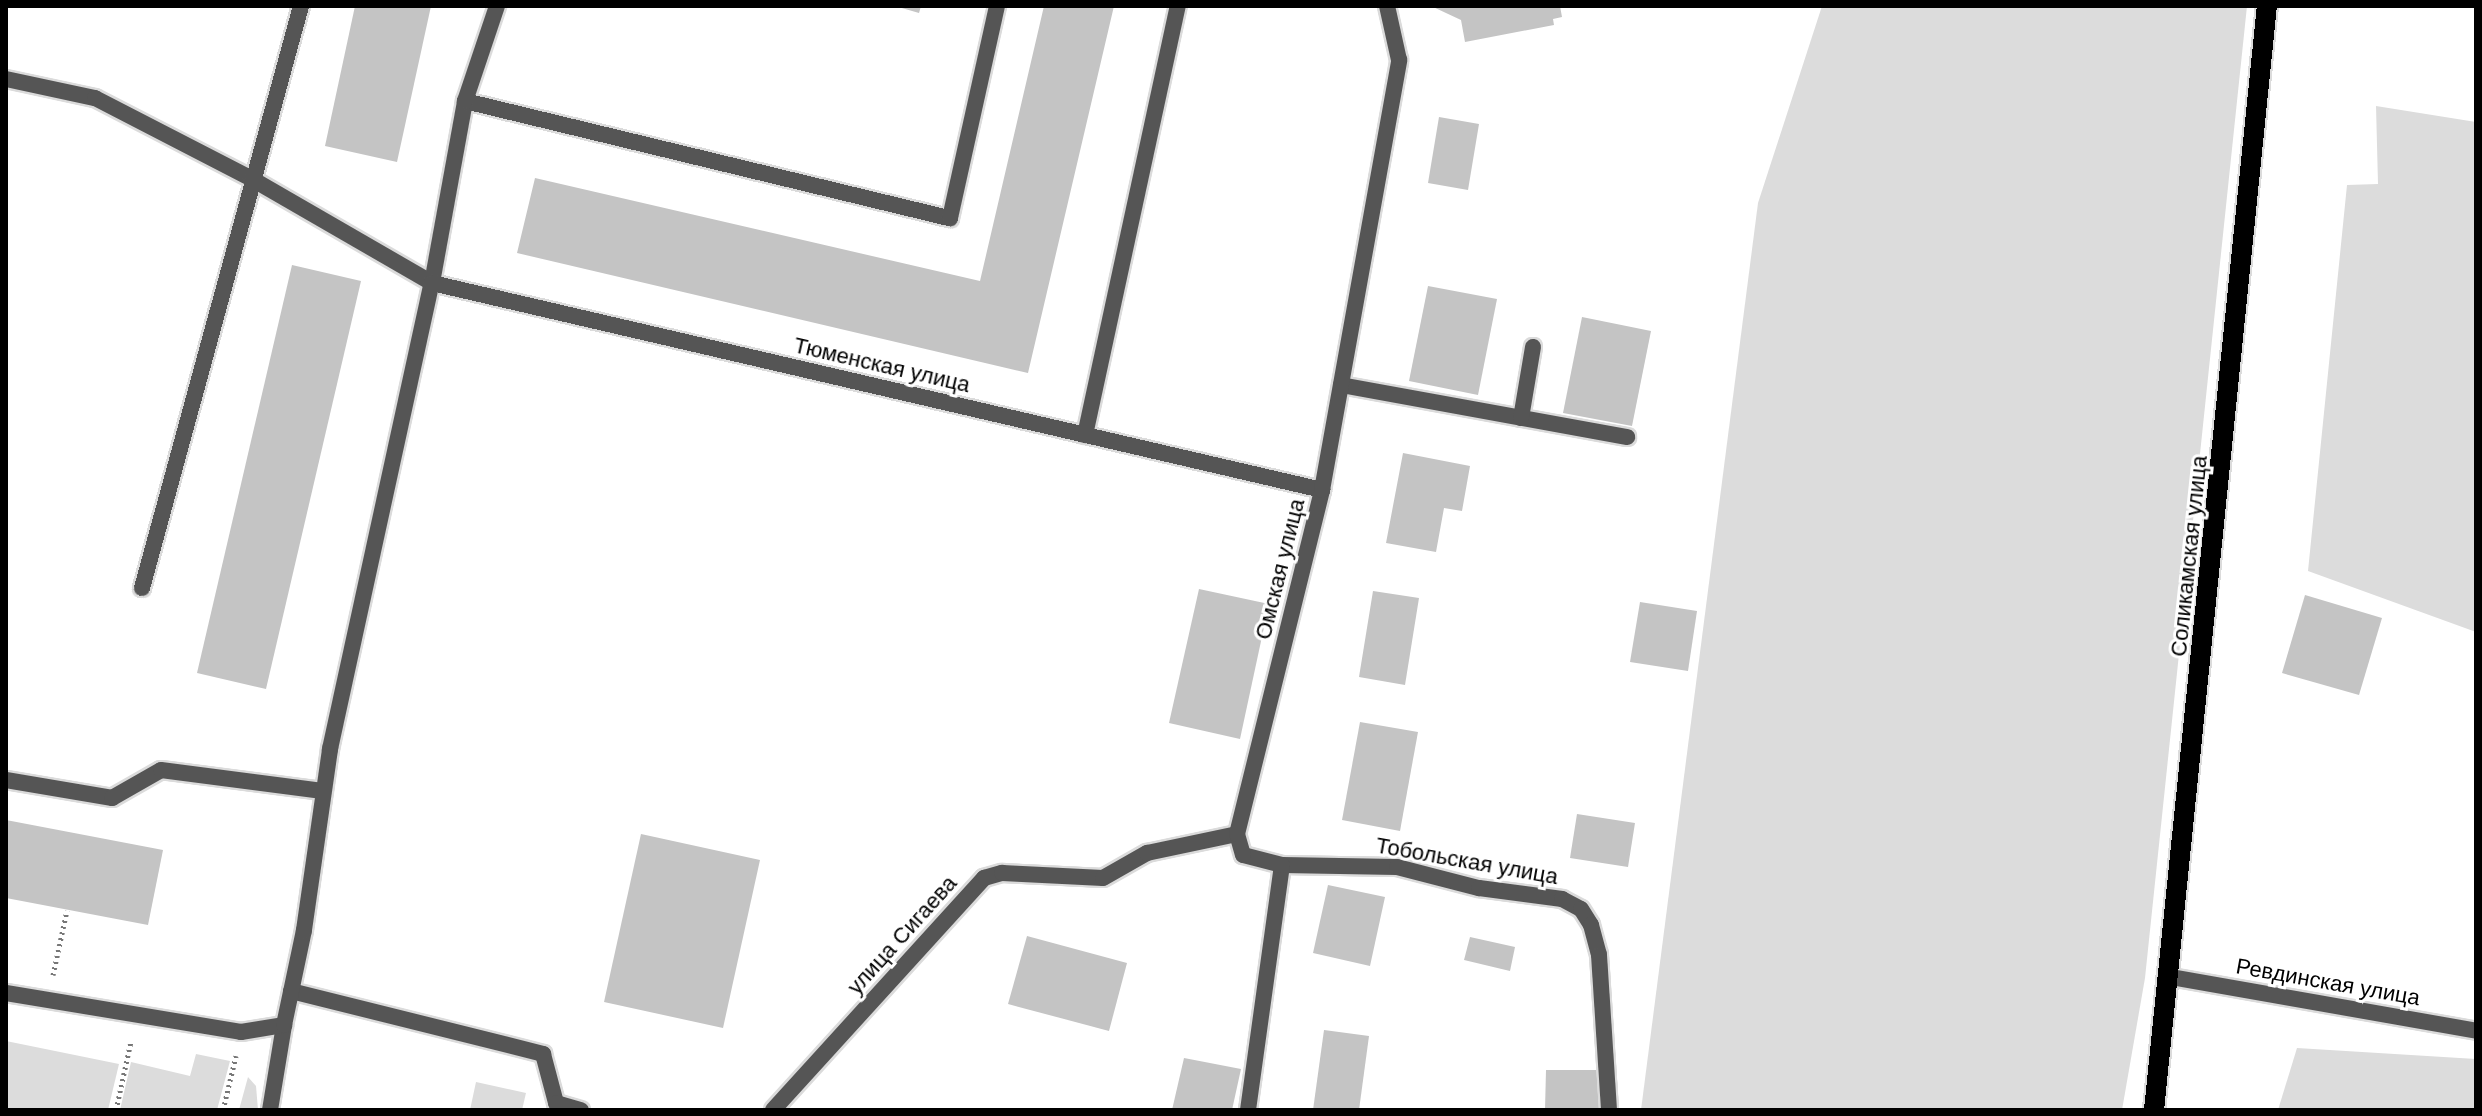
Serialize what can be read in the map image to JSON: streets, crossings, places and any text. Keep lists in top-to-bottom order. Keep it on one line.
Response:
{"streets":{"main road":["Соликамская улица"],"street":["Тюменская улица","Омская улица","Тобольская улица","улица Сигаева","Ревдинская улица"]},"crossings":[["Тюменская улица","Омская улица"],["Соликамская улица","Ревдинская улица"],["Омская улица","улица Сигаева"]]}
